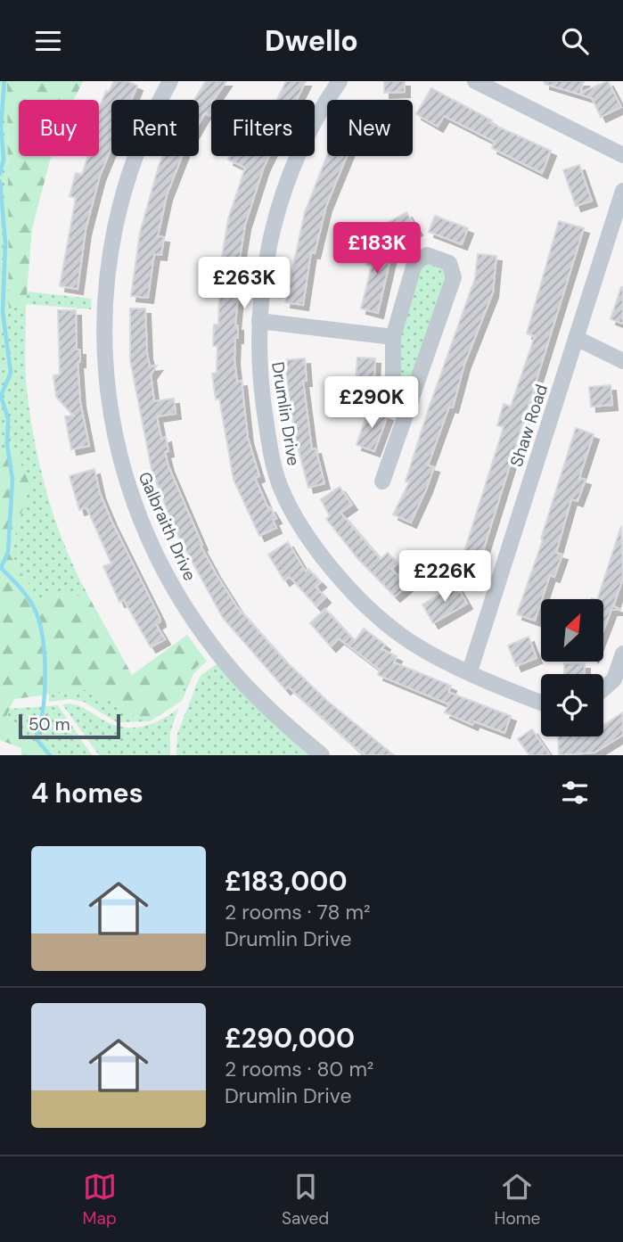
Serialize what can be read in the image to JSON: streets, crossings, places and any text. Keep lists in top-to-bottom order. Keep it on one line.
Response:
{"streets":{"street":["Drumlin Drive","Shaw Road","Galbraith Drive"]},"crossings":[["Drumlin Drive","Shaw Road"]],"scale_bar":"50 m","north":"top right","page":{"header":"Dwello","chip":["Buy","Rent","Filters","New"],"price":["£183K","£263K","£290K","£226K"],"scale":"50 m","heading":"4 homes","list":[{"name":"£183,000","note":"2 rooms · 78 m² · Drumlin Drive"},{"name":"£290,000","note":"2 rooms · 80 m² · Drumlin Drive"}],"tabs":["Map","Saved","Home"]}}
